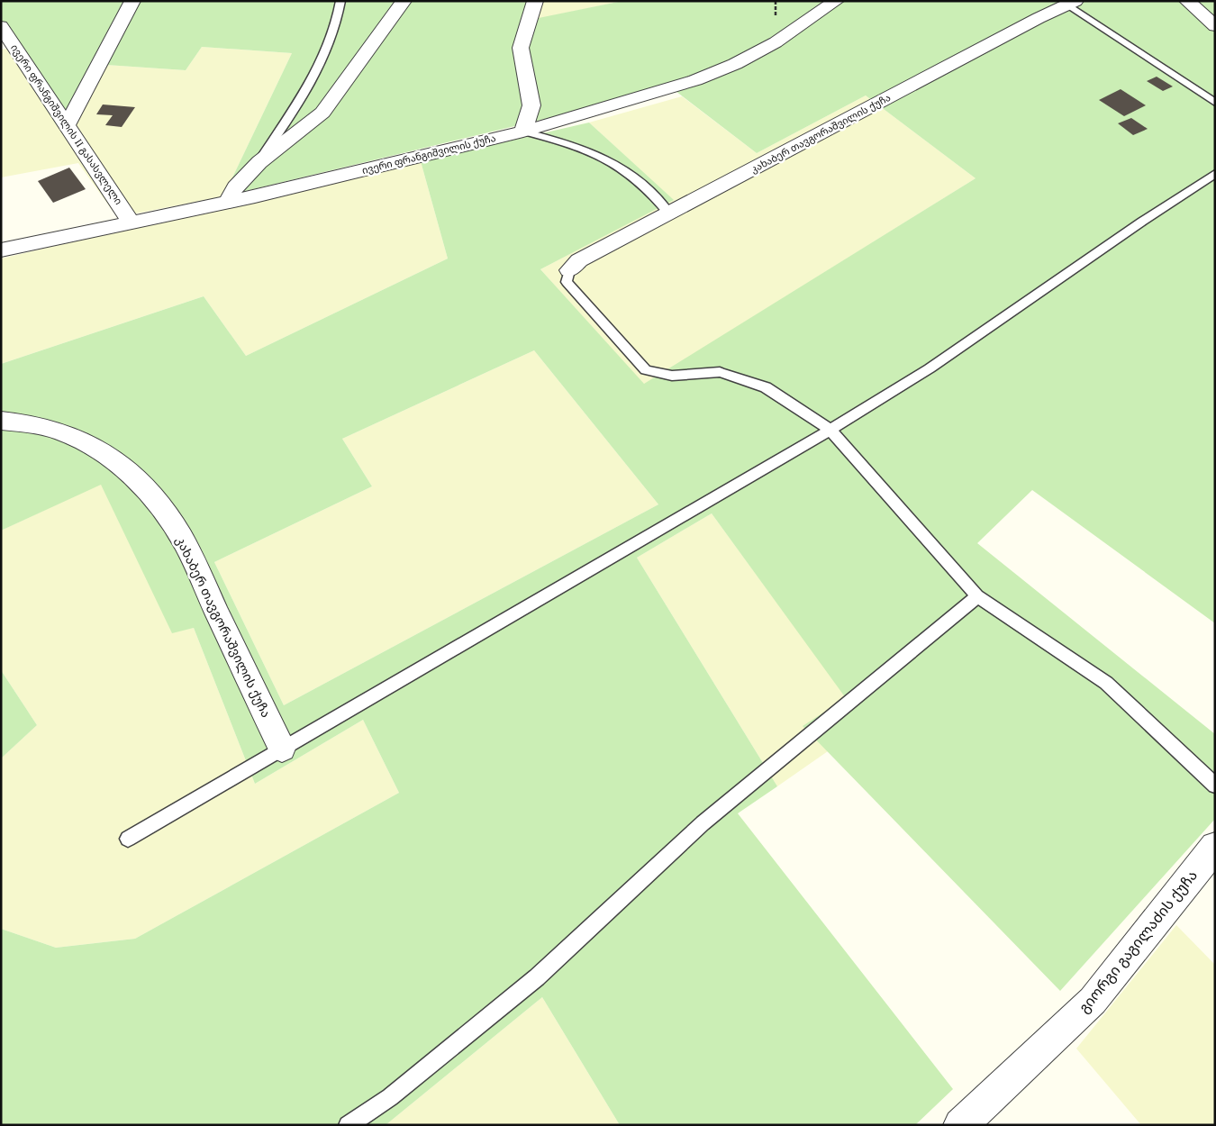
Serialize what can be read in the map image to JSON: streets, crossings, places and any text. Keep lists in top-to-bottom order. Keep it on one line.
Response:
{"streets":{"street":["ივერი ფრანგიშვილის II გასასვლელი","კახაბერ თავგორაშვილის ქუჩა","ივერი ფრანგიშვილის ქუჩა","გიორგი გაგილაძის ქუჩა"]},"crossings":[["ივერი ფრანგიშვილის II გასასვლელი","ივერი ფრანგიშვილის ქუჩა"]]}
